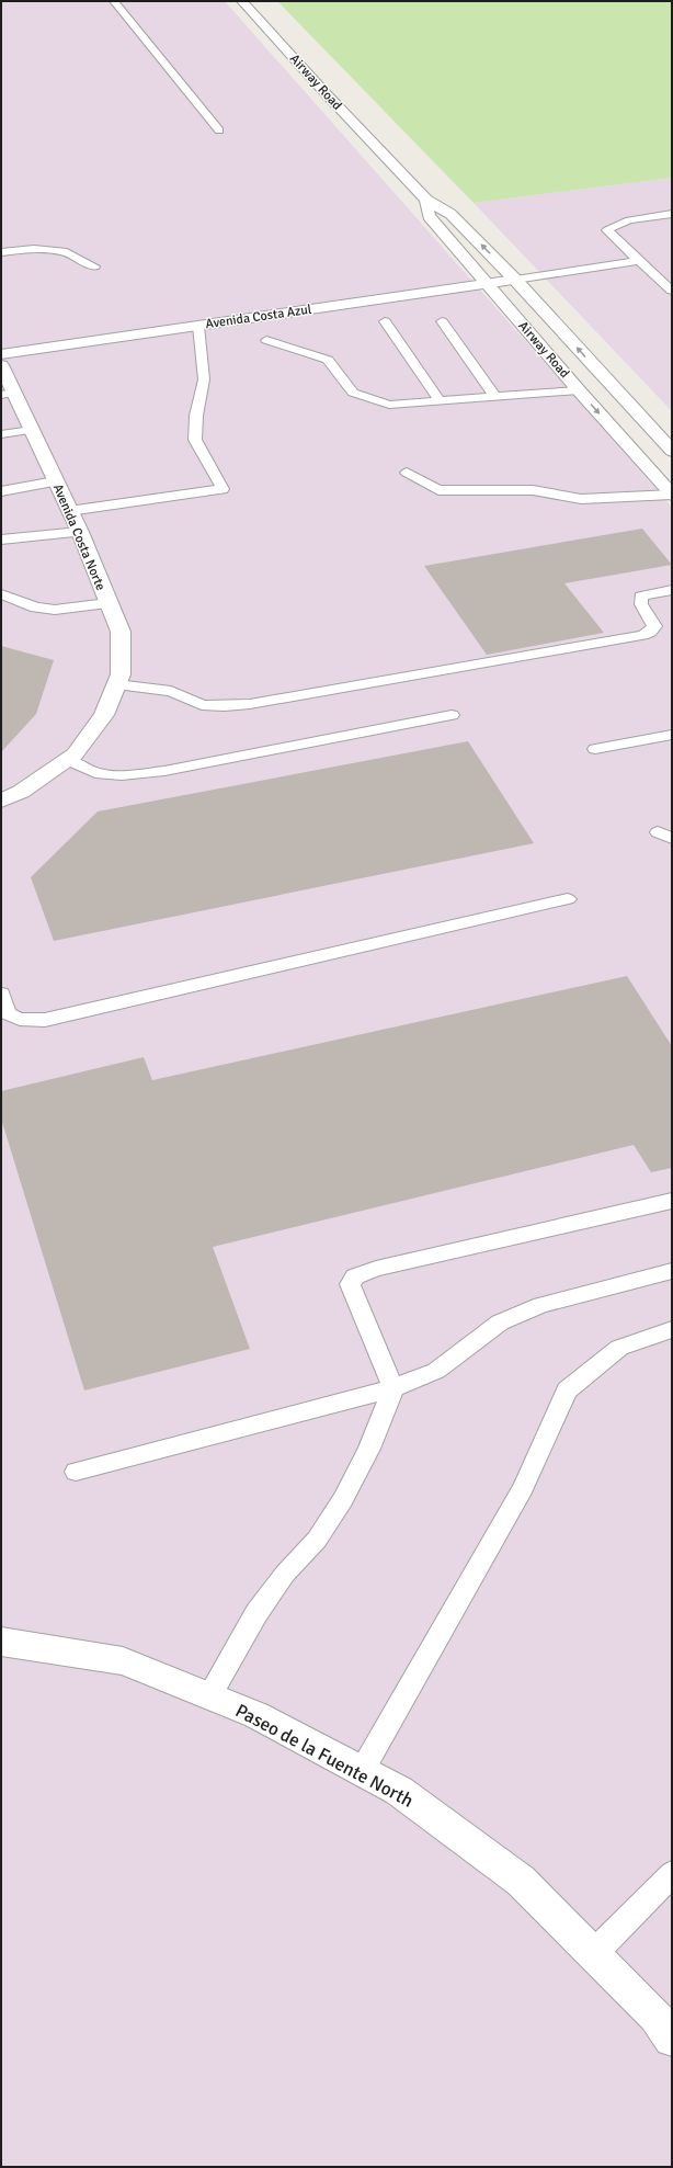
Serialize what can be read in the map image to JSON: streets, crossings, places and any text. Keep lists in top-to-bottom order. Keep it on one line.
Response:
{"streets":{"street":["Airway Road","Avenida Costa Azul","Avenida Costa Norte","Paseo de la Fuente North"]},"crossings":[["Airway Road","Avenida Costa Azul"]]}
